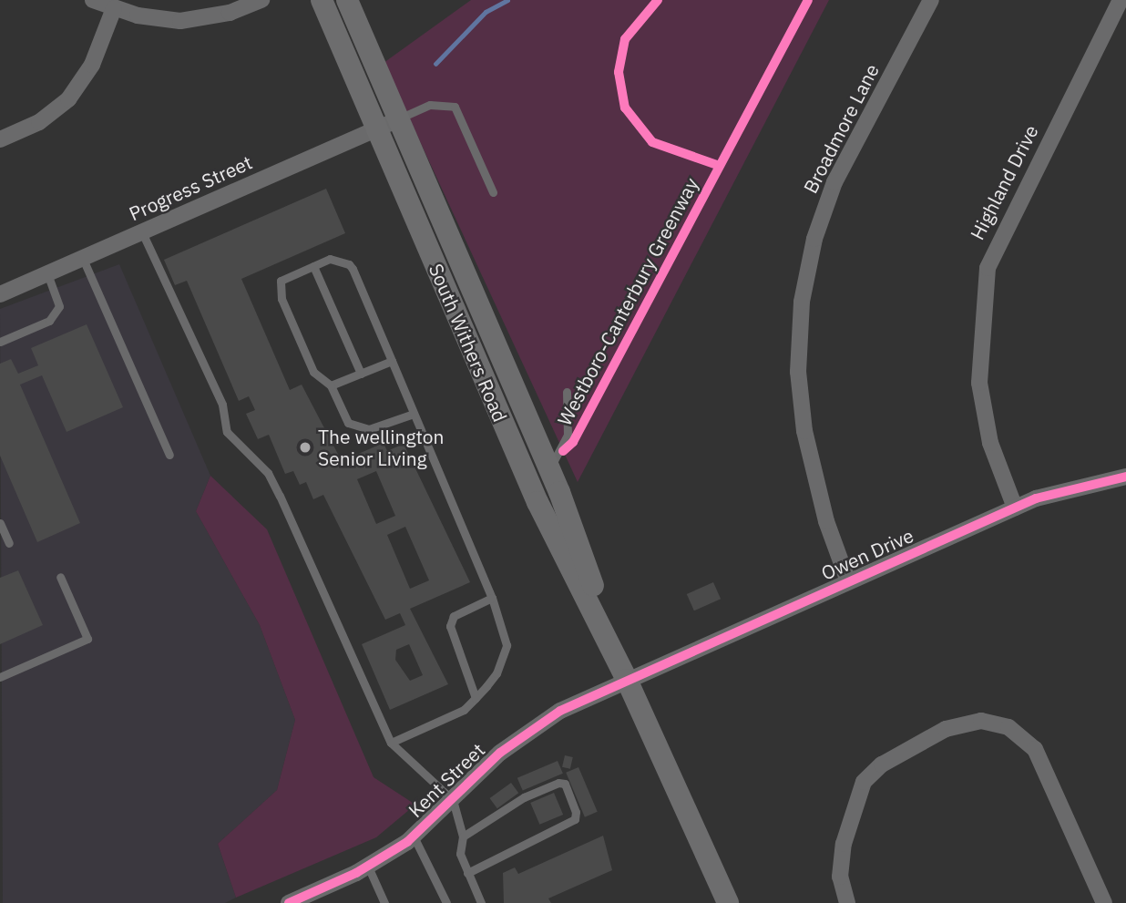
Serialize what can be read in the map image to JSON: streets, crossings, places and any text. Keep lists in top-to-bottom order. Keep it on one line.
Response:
{"streets":{"main road":["South Withers Road"],"street":["Broadmore Lane","Highland Drive","Progress Street","Owen Drive","Kent Street"],"cycle path":["Westboro-Canterbury Greenway"]},"crossings":[["Broadmore Lane","Owen Drive"],["Highland Drive","Owen Drive"],["Progress Street","South Withers Road"],["South Withers Road","Owen Drive"],["South Withers Road","Kent Street"],["Owen Drive","Kent Street"]],"places":["The wellington Senior Living"]}
